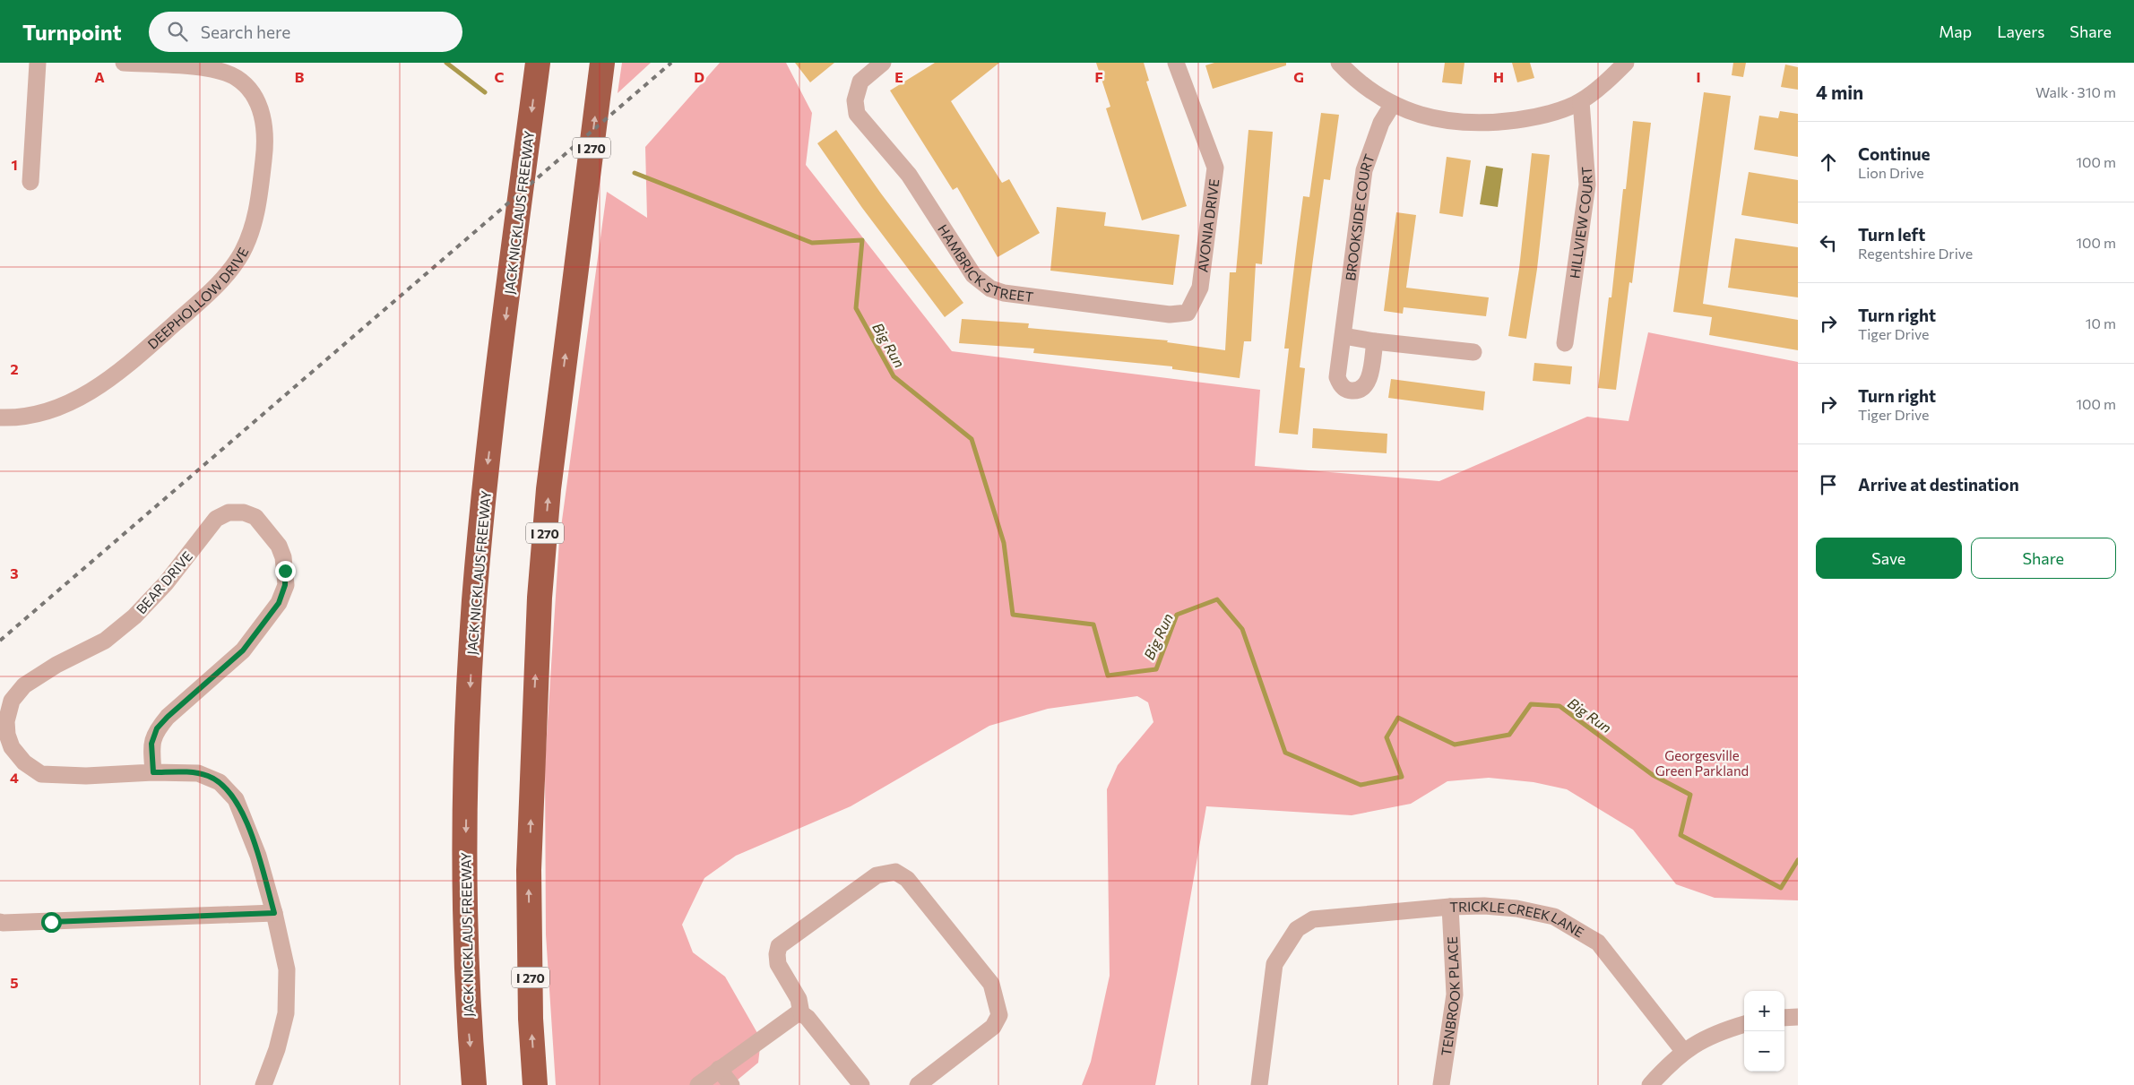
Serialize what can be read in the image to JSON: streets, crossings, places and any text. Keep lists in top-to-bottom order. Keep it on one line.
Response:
{"streets":{"highway":["I 270","JACK NICKLAUS FREEWAY"],"street":["BROOKSIDE COURT","HILLVIEW COURT","AVONIA DRIVE","HAMBRICK STREET","DEEPHOLLOW DRIVE","BEAR DRIVE","TRICKLE CREEK LANE","TENBROOK PLACE"]},"crossings":[["AVONIA DRIVE","HAMBRICK STREET"],["TRICKLE CREEK LANE","TENBROOK PLACE"]],"water":["Big Run"],"parks":["Georgesville Green Parkland"],"page":{"header":"Turnpoint","search":"Search here","nav":["Map","Layers","Share"],"heading":["4 min","Walk · 310 m"],"list":[["Continue","Lion Drive","100 m"],["Turn left","Regentshire Drive","100 m"],["Turn right","Tiger Drive","10 m"],["Turn right","Tiger Drive","100 m"],"Arrive at destination"],"buttons":["Save","Share"],"map_buttons":["+","−"]},"grid":{"columns":["A","B","C","D","E","F","G","H","I"],"rows":["1","2","3","4","5"]}}
